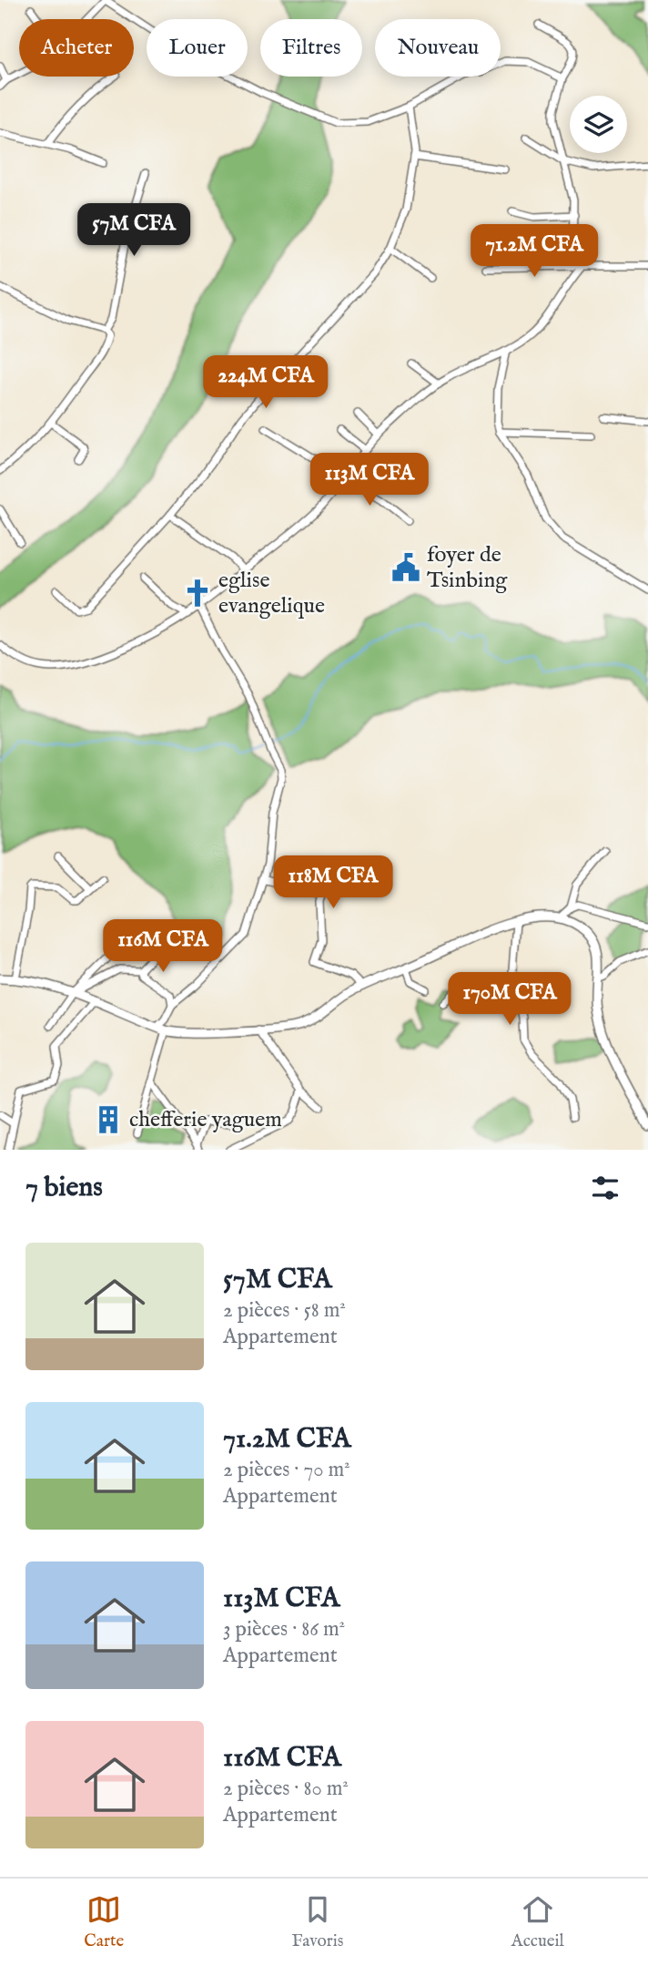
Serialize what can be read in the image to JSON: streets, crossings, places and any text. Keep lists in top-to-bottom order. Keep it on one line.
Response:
{"places":{"public building":["foyer de Tsinbing"],"church":["eglise evangelique"],"building":["chefferie yaguem"]},"page":{"chip":["Acheter","Louer","Filtres","Nouveau"],"price":["57M CFA","71.2M CFA","224M CFA","113M CFA","118M CFA","116M CFA","170M CFA"],"heading":"7 biens","list":[{"name":"57M CFA","note":"2 pièces · 58 m² · Appartement"},{"name":"71.2M CFA","note":"2 pièces · 70 m² · Appartement"},{"name":"113M CFA","note":"3 pièces · 86 m² · Appartement"},{"name":"116M CFA","note":"2 pièces · 80 m² · Appartement"}],"tabs":["Carte","Favoris","Accueil"]}}
